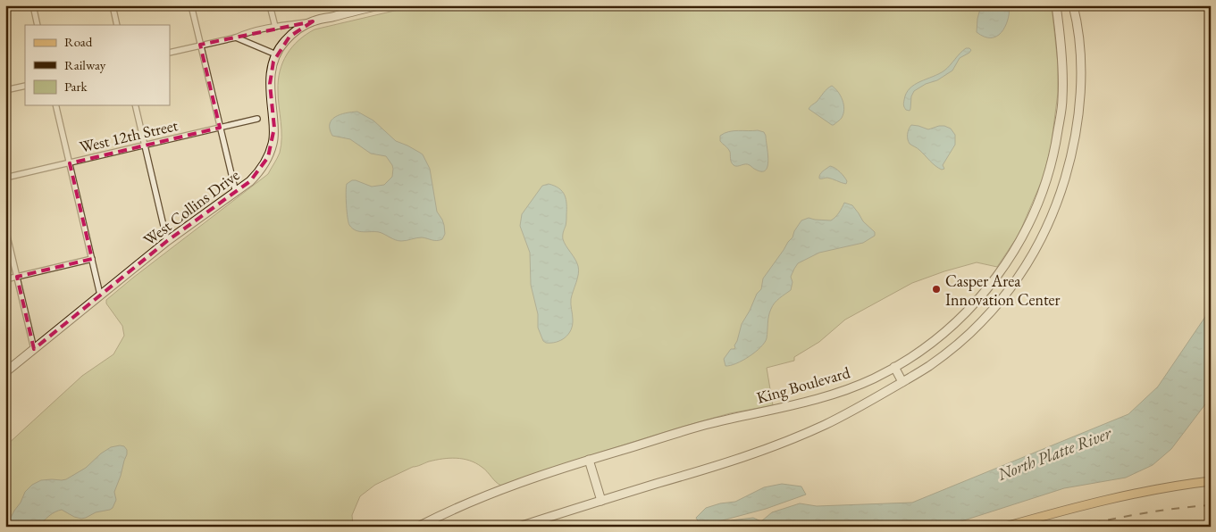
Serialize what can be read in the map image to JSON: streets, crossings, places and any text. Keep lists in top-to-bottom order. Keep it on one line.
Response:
{"streets":{"street":["West 12th Street","West Collins Drive","King Boulevard"]},"water":["North Platte River"],"places":["Casper Area Innovation Center"],"legend":["Road","Railway","Park"]}
